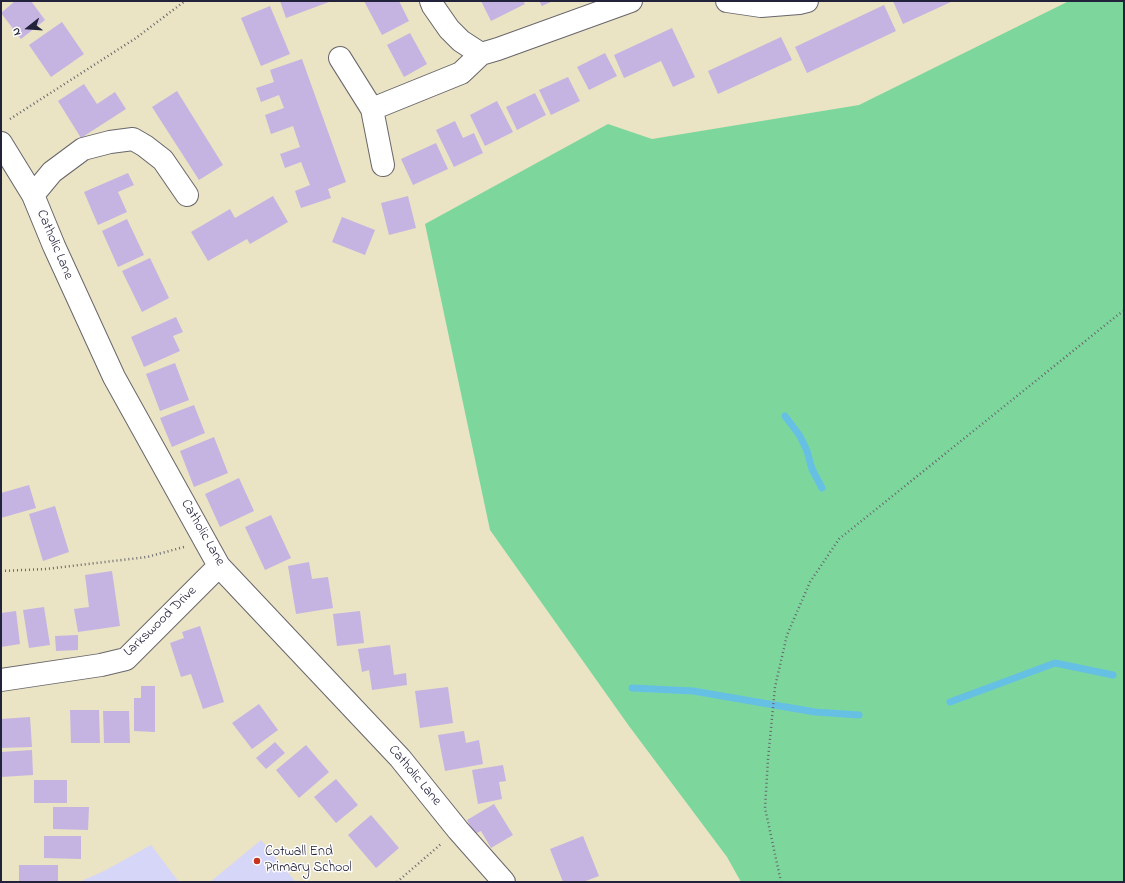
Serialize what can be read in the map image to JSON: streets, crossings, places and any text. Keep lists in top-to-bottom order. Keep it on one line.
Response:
{"streets":{"street":["Catholic Lane","Larkswood Drive"]},"crossings":[["Catholic Lane","Larkswood Drive"]],"places":["Cotwall End Primary School"],"north":"left"}
